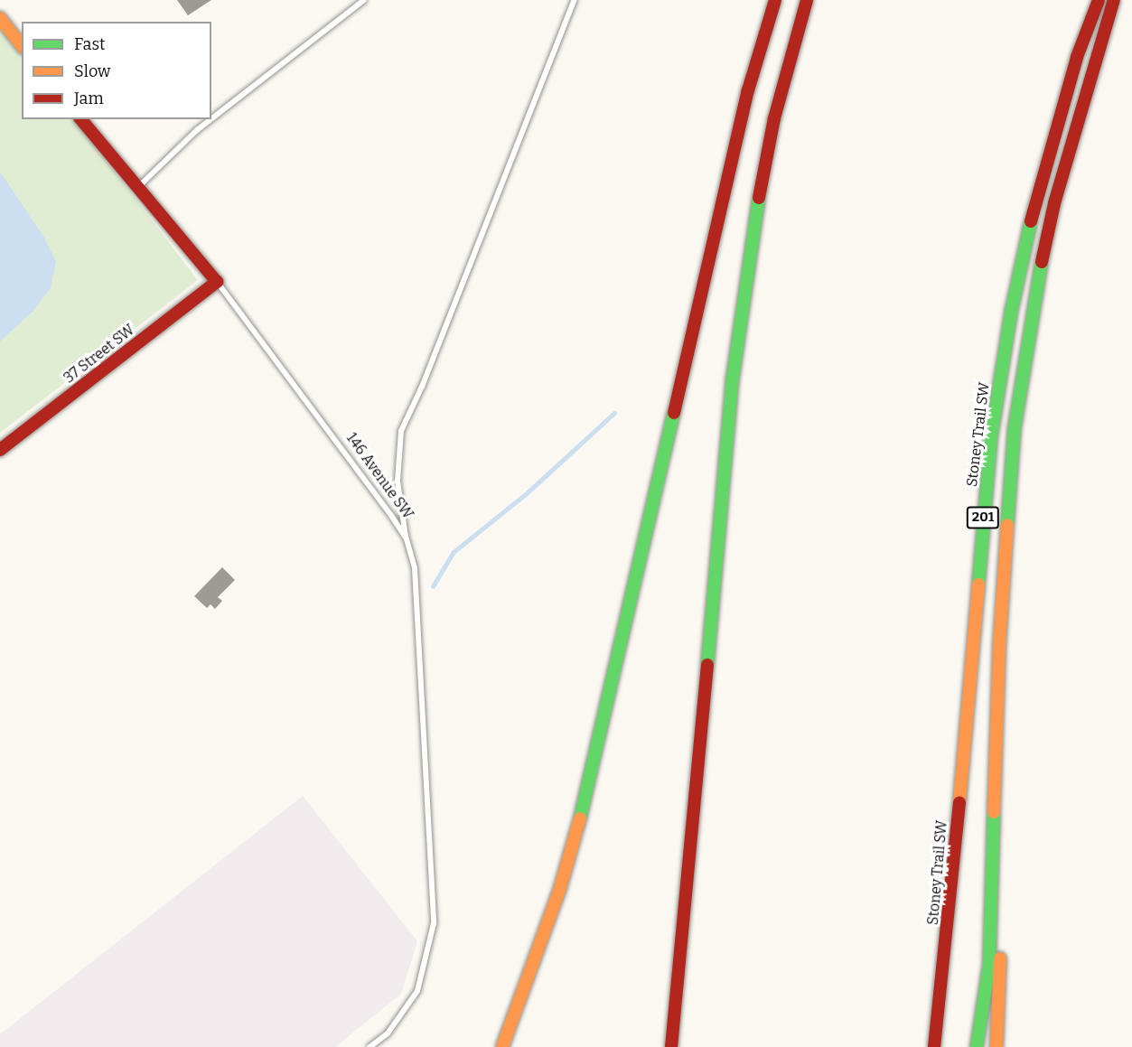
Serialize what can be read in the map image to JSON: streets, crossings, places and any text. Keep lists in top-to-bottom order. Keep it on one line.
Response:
{"streets":{"main road":["37 Street SW","Stoney Trail SW","146 Avenue SW","201"]},"crossings":[["37 Street SW","146 Avenue SW"]],"legend":["Fast","Slow","Jam"]}
